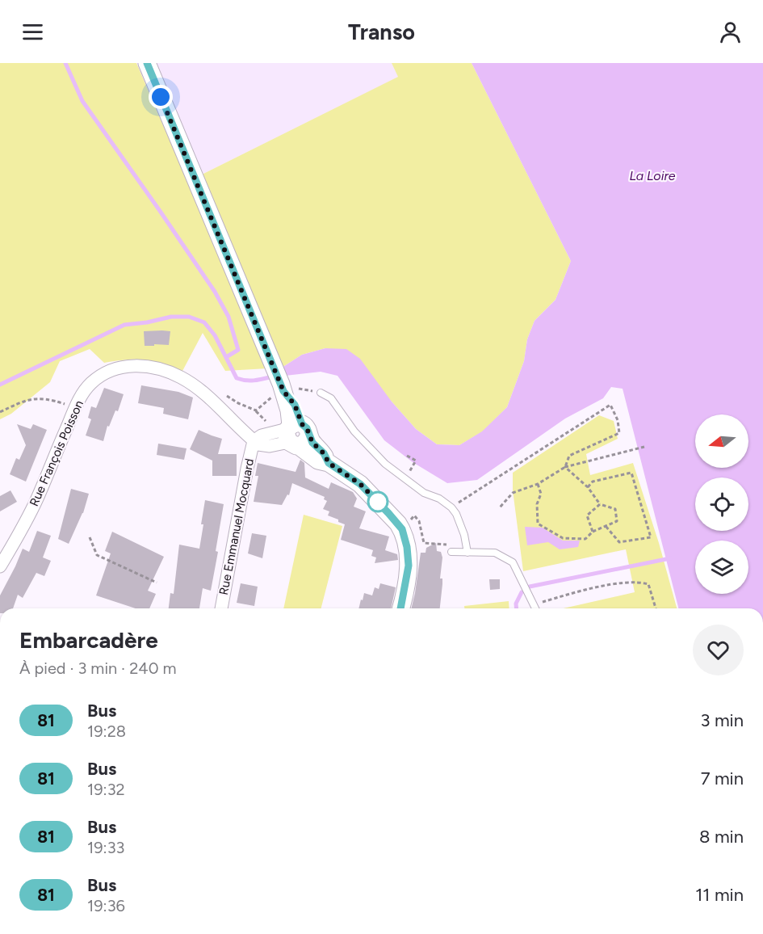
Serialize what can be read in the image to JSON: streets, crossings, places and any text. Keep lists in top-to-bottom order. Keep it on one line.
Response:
{"streets":{"street":["Rue François Poisson","Rue Emmanuel Mocquard"]},"crossings":[["Rue François Poisson","Rue Emmanuel Mocquard"]],"water":["La Loire"],"lines":["bus line 81"],"north":"left","page":{"header":"Transo","heading":["Embarcadère","À pied · 3 min · 240 m"],"list":[{"mark":"81","name":"Bus","note":"19:28","value":"3 min"},{"mark":"81","name":"Bus","note":"19:32","value":"7 min"},{"mark":"81","name":"Bus","note":"19:33","value":"8 min"},{"mark":"81","name":"Bus","note":"19:36","value":"11 min"}]}}
